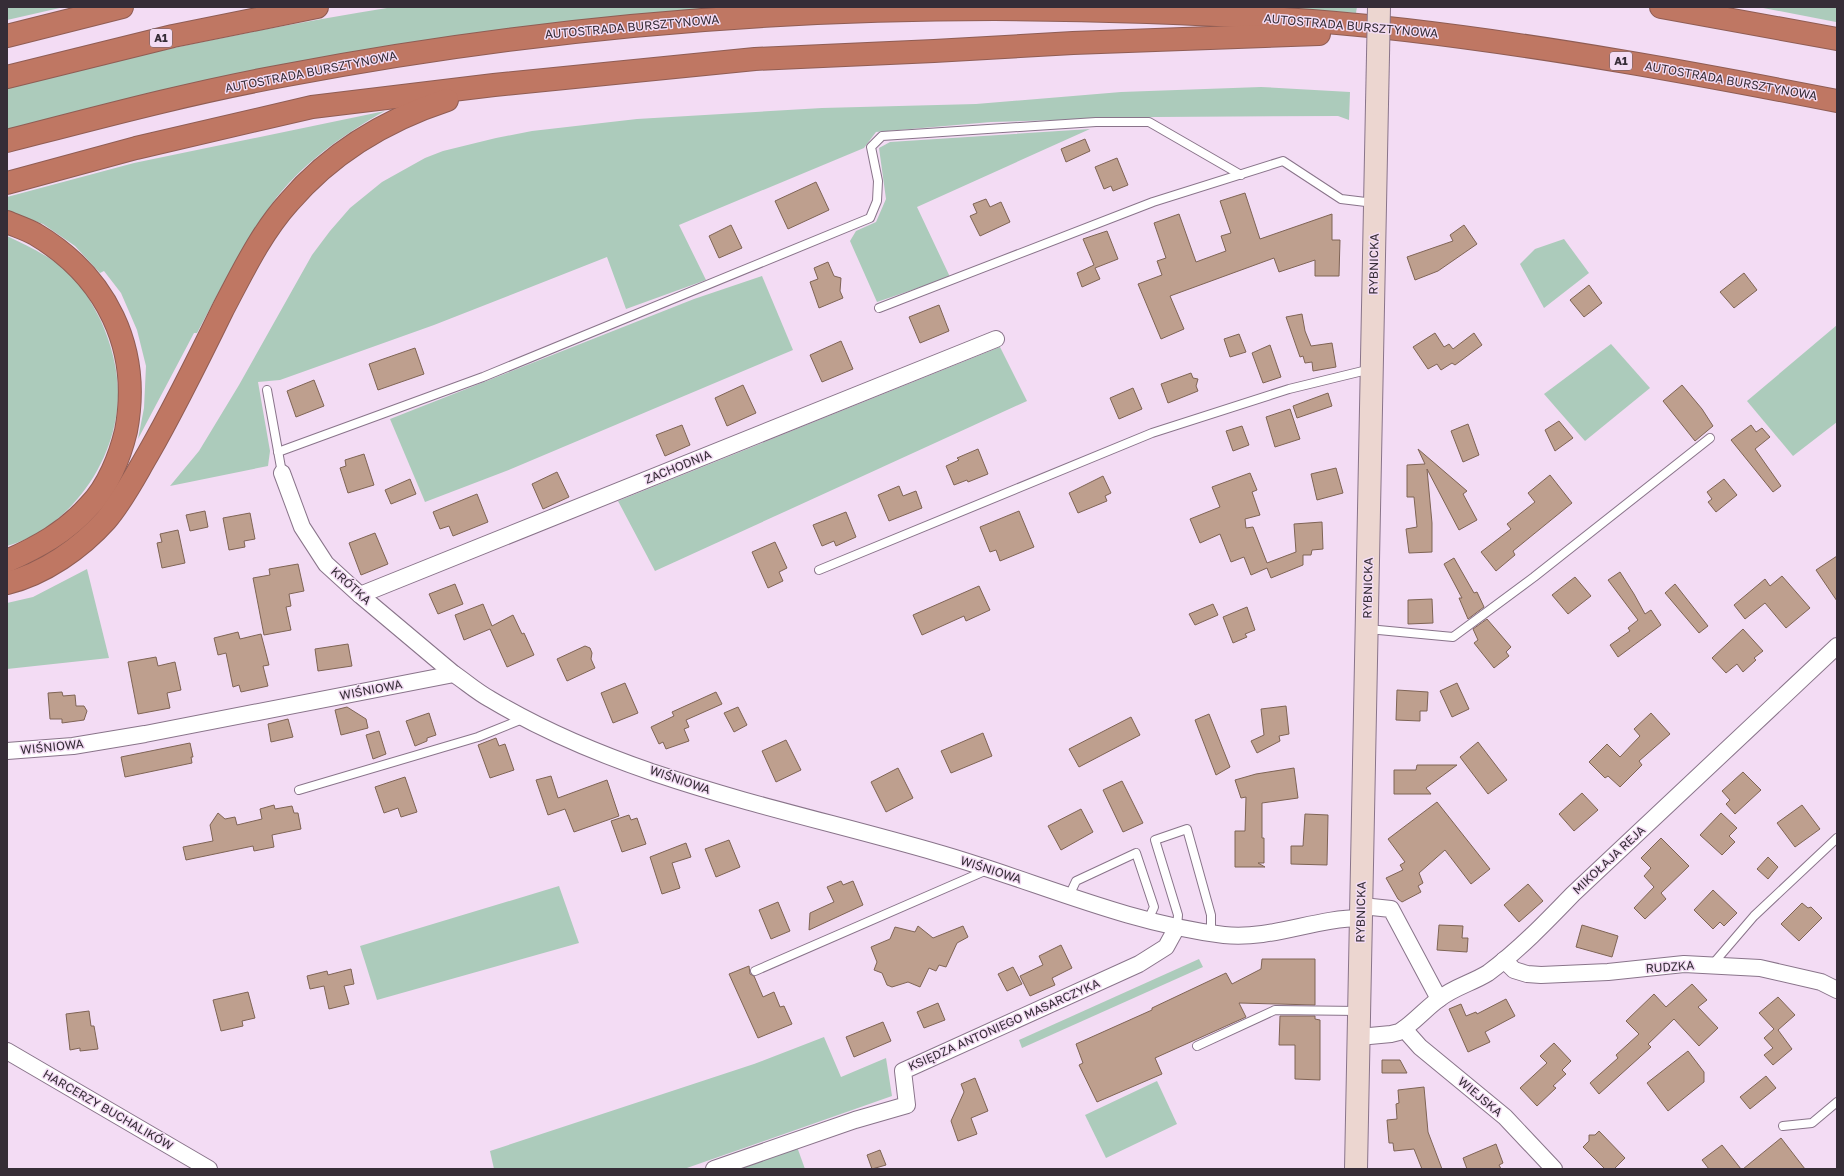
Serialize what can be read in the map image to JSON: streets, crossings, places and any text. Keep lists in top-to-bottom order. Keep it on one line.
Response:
{"streets":{"highway":["AUTOSTRADA BURSZTYNOWA","A1"],"street":["RYBNICKA","ZACHODNIA","KRÓTKA","WIŚNIOWA","MIKOŁAJA REJA","RUDZKA","KSIĘDZA ANTONIEGO MASARCZYKA","WIEJSKA","HARCERZY BUCHALIKÓW"]},"crossings":[["RYBNICKA","WIŚNIOWA"],["RYBNICKA","MIKOŁAJA REJA"],["ZACHODNIA","KRÓTKA"],["KRÓTKA","WIŚNIOWA"],["WIŚNIOWA","MIKOŁAJA REJA"],["WIŚNIOWA","KSIĘDZA ANTONIEGO MASARCZYKA"],["MIKOŁAJA REJA","RUDZKA"],["MIKOŁAJA REJA","WIEJSKA"]]}
